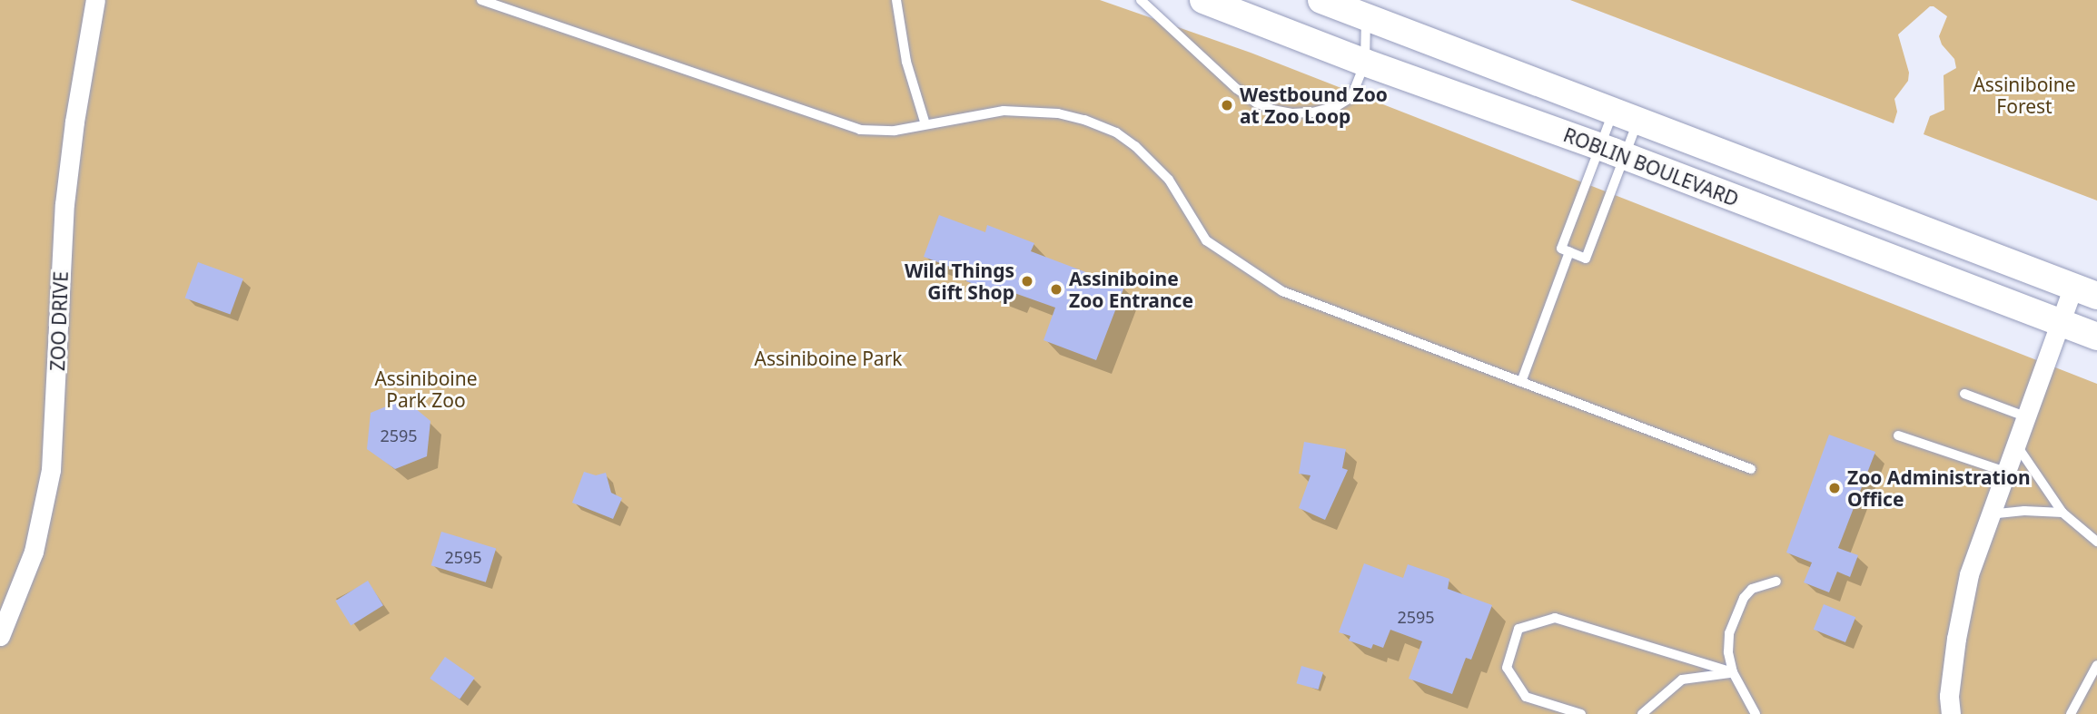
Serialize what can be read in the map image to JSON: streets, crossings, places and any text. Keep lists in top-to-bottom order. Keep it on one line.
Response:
{"streets":{"main road":["ROBLIN BOULEVARD"],"street":["ZOO DRIVE"]},"parks":["Assiniboine Forest","Assiniboine Park","Assiniboine Park Zoo"],"places":["Westbound Zoo at Zoo Loop","Wild Things Gift Shop","Assiniboine Zoo Entrance","Zoo Administration Office"],"house_numbers":["2595","2595","2595"]}
